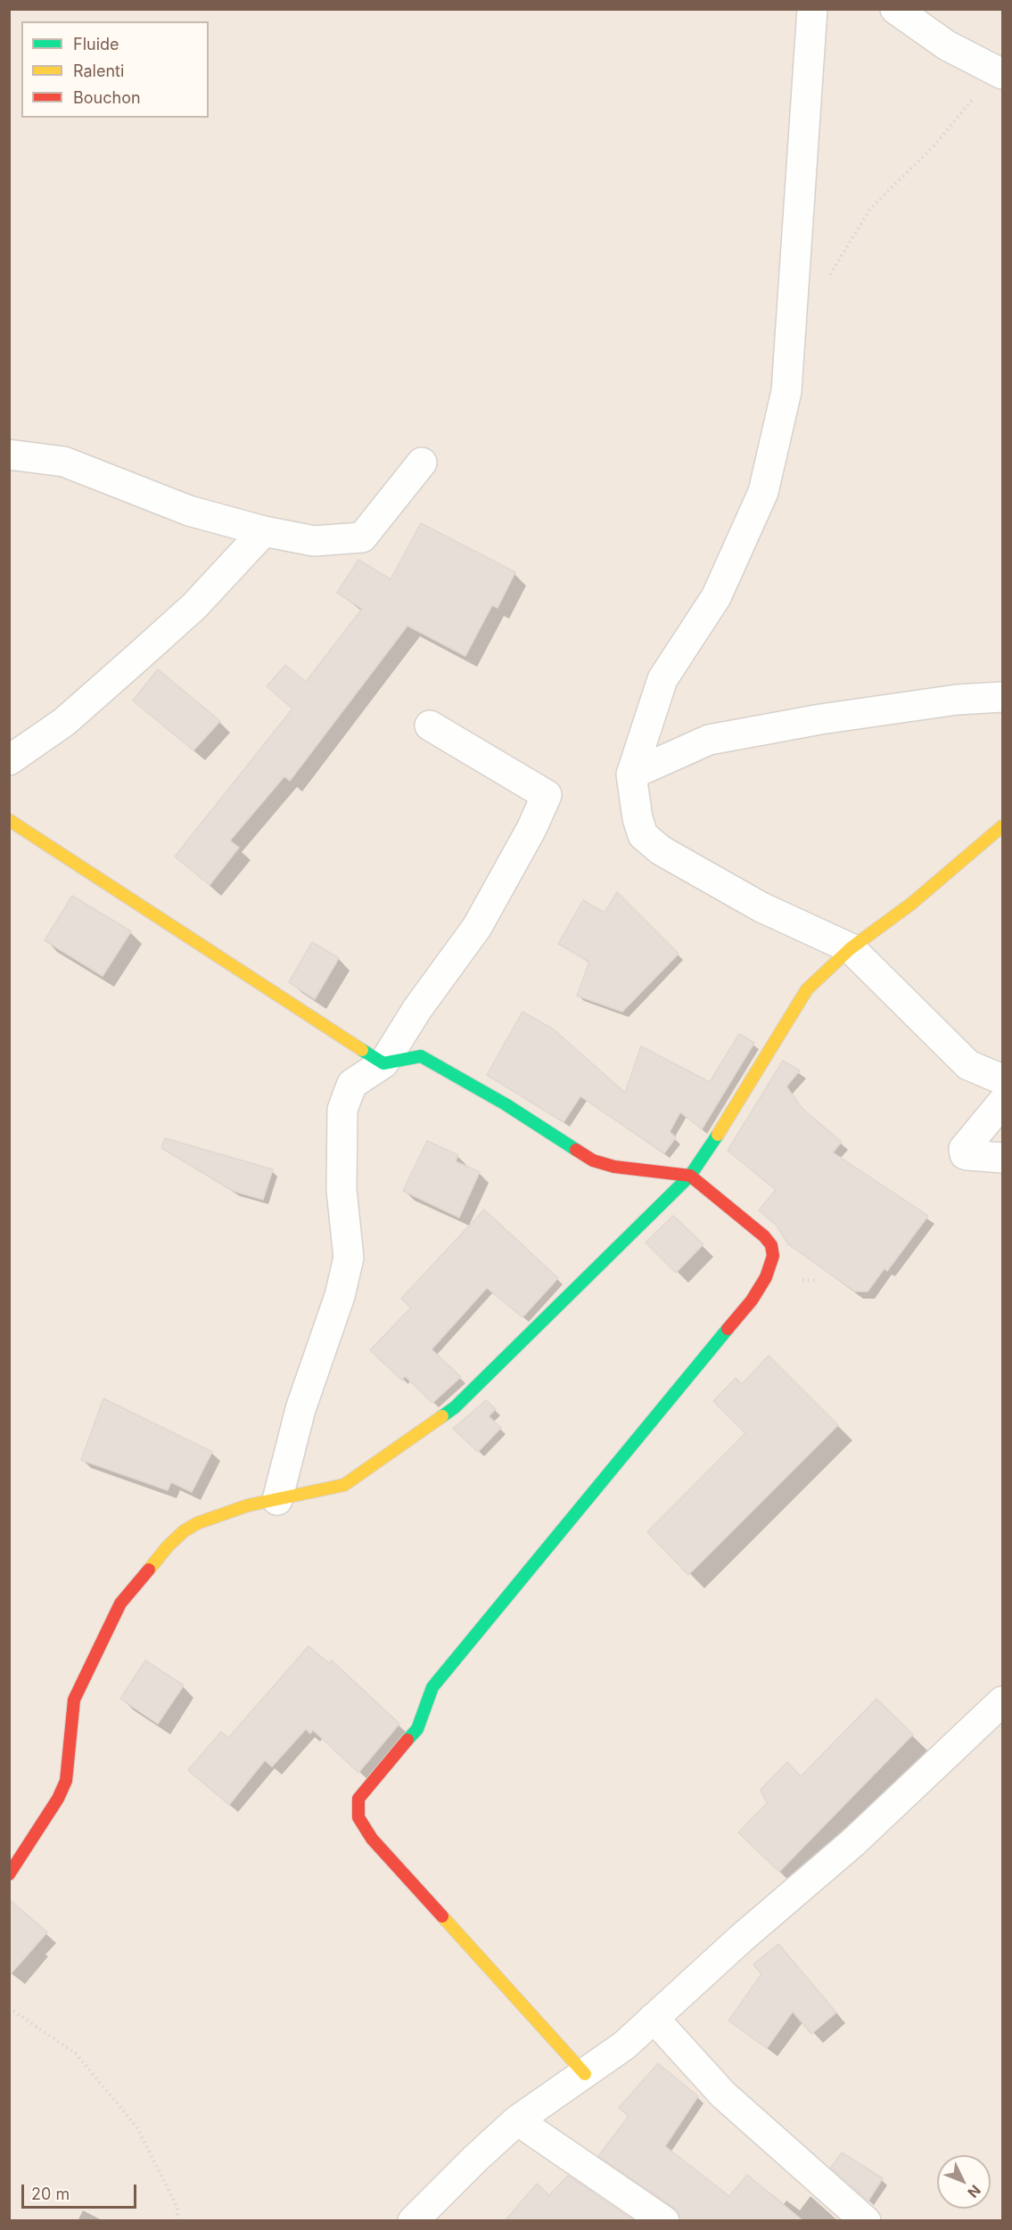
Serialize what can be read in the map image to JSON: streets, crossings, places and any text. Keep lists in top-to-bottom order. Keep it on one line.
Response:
{"legend":["Fluide","Ralenti","Bouchon"],"scale_bar":"20 m","north":"bottom right"}
